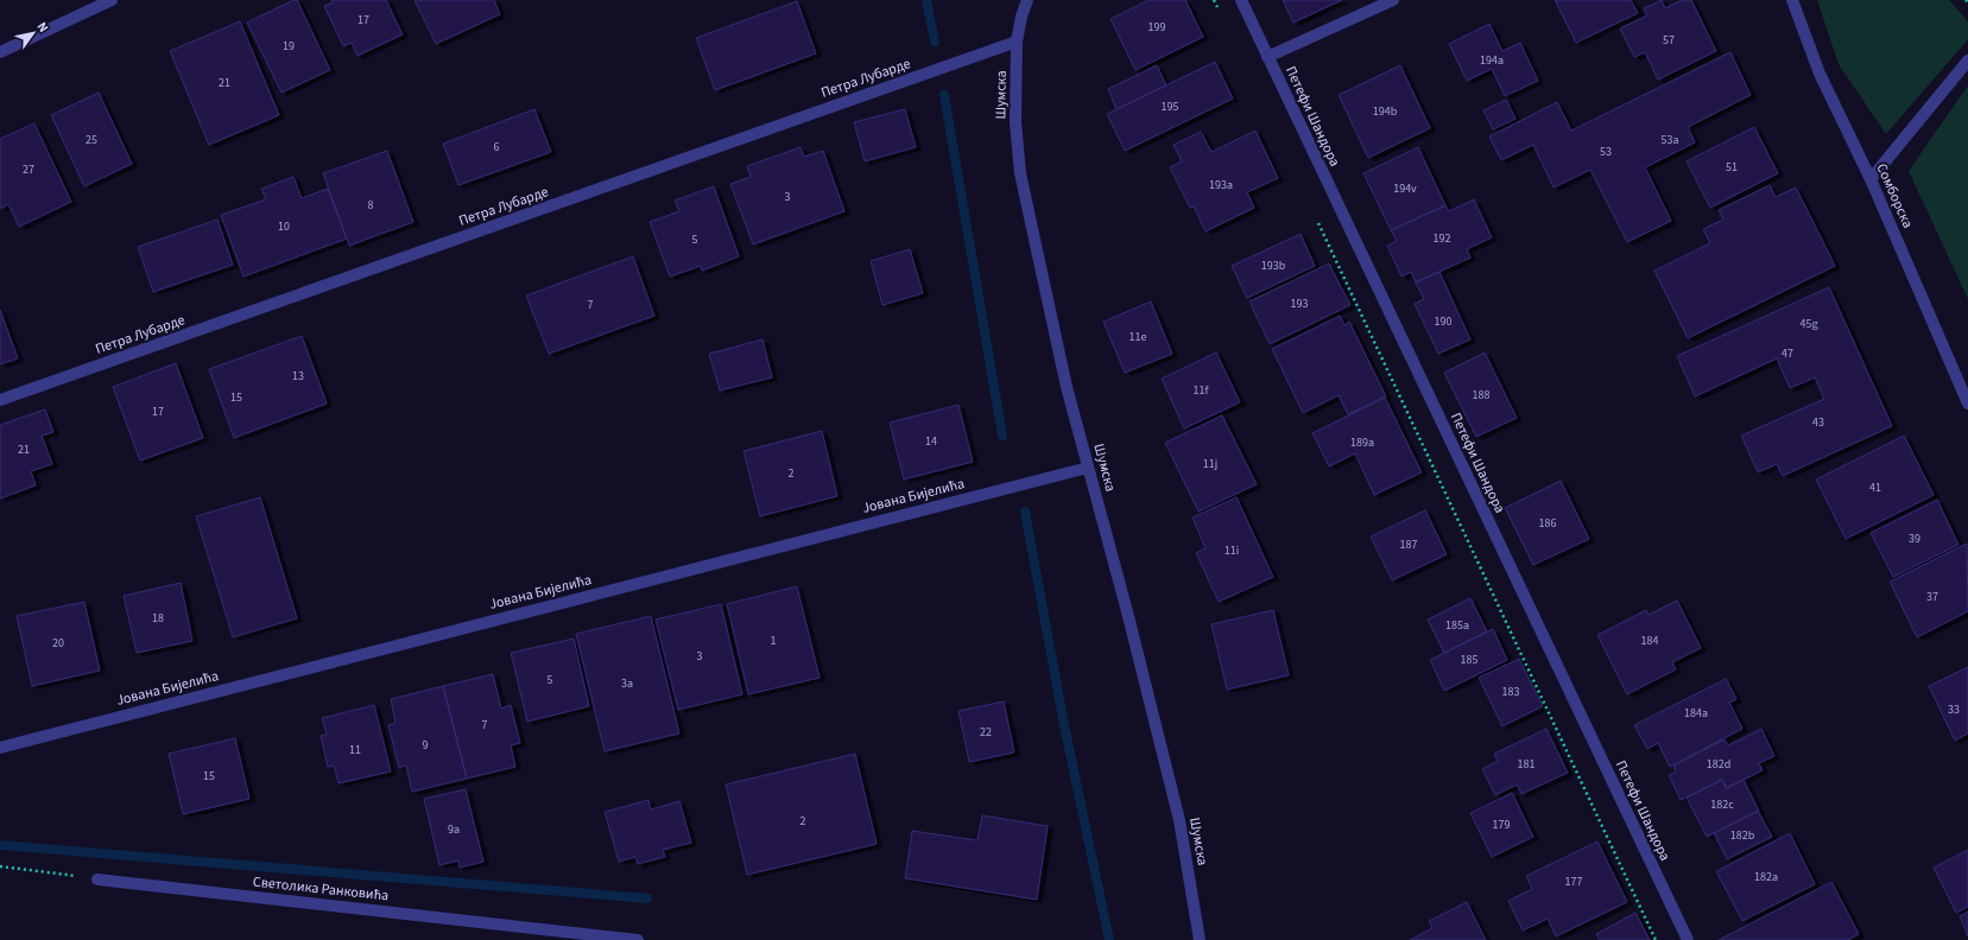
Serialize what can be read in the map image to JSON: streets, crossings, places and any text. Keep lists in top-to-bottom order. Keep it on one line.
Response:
{"streets":{"street":["Петра Лубарде","Шумска","Петефи Шандора","Сомборска","Јована Бијелића","Светолика Ранковића"]},"crossings":[["Петра Лубарде","Шумска"],["Шумска","Јована Бијелића"]],"house_numbers":["17","199","57","19","194a","21","195","194b","25","53a","6","53","51","27","193a","194v","3","8","10","192","5","193b","193","7","190","45g","11e","47","13","11f","188","15","17","43","14","189a","21","11j","2","41","186","39","187","11i","37","18","185a","1","184","20","3","185","5","3a","183","33","184a","7","22","9","11","181","182d","15","182c","2","179","9a","182b","182a","177"],"north":"top right"}
